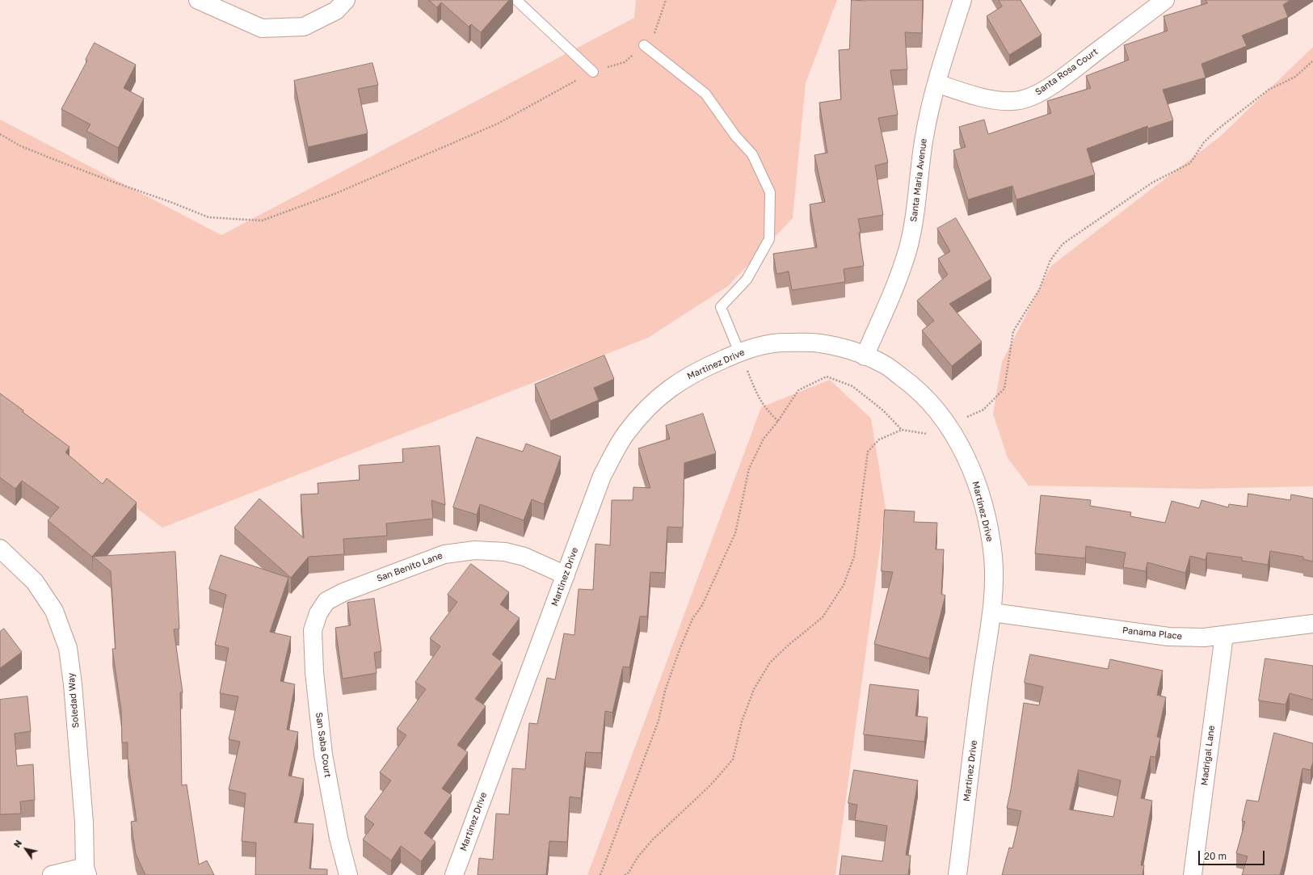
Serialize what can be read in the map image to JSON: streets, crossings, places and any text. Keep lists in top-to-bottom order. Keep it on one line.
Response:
{"streets":{"street":["Santa Rosa Court","Santa Maria Avenue","Martinez Drive","San Benito Lane","Panama Place","Soledad Way","San Saba Court","Madrigal Lane"]},"crossings":[["Santa Rosa Court","Santa Maria Avenue"],["Santa Maria Avenue","Martinez Drive"],["Martinez Drive","San Benito Lane"],["Martinez Drive","Panama Place"],["San Benito Lane","San Saba Court"],["Panama Place","Madrigal Lane"]],"scale_bar":"20 m","north":"top left"}
